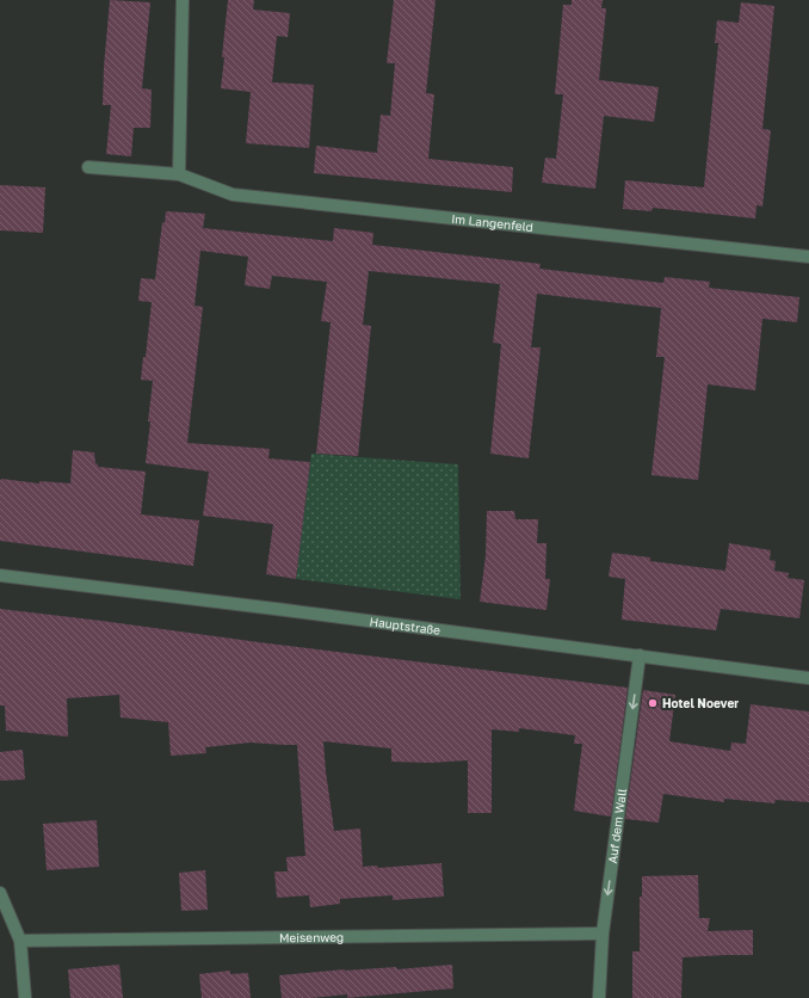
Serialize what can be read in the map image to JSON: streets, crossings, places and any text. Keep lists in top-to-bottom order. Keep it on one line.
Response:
{"streets":{"street":["Im Langenfeld","Hauptstraße","Auf dem Wall","Meisenweg"]},"crossings":[["Hauptstraße","Auf dem Wall"],["Auf dem Wall","Meisenweg"]],"one_way":["Auf dem Wall"],"places":["Hotel Noever"]}
